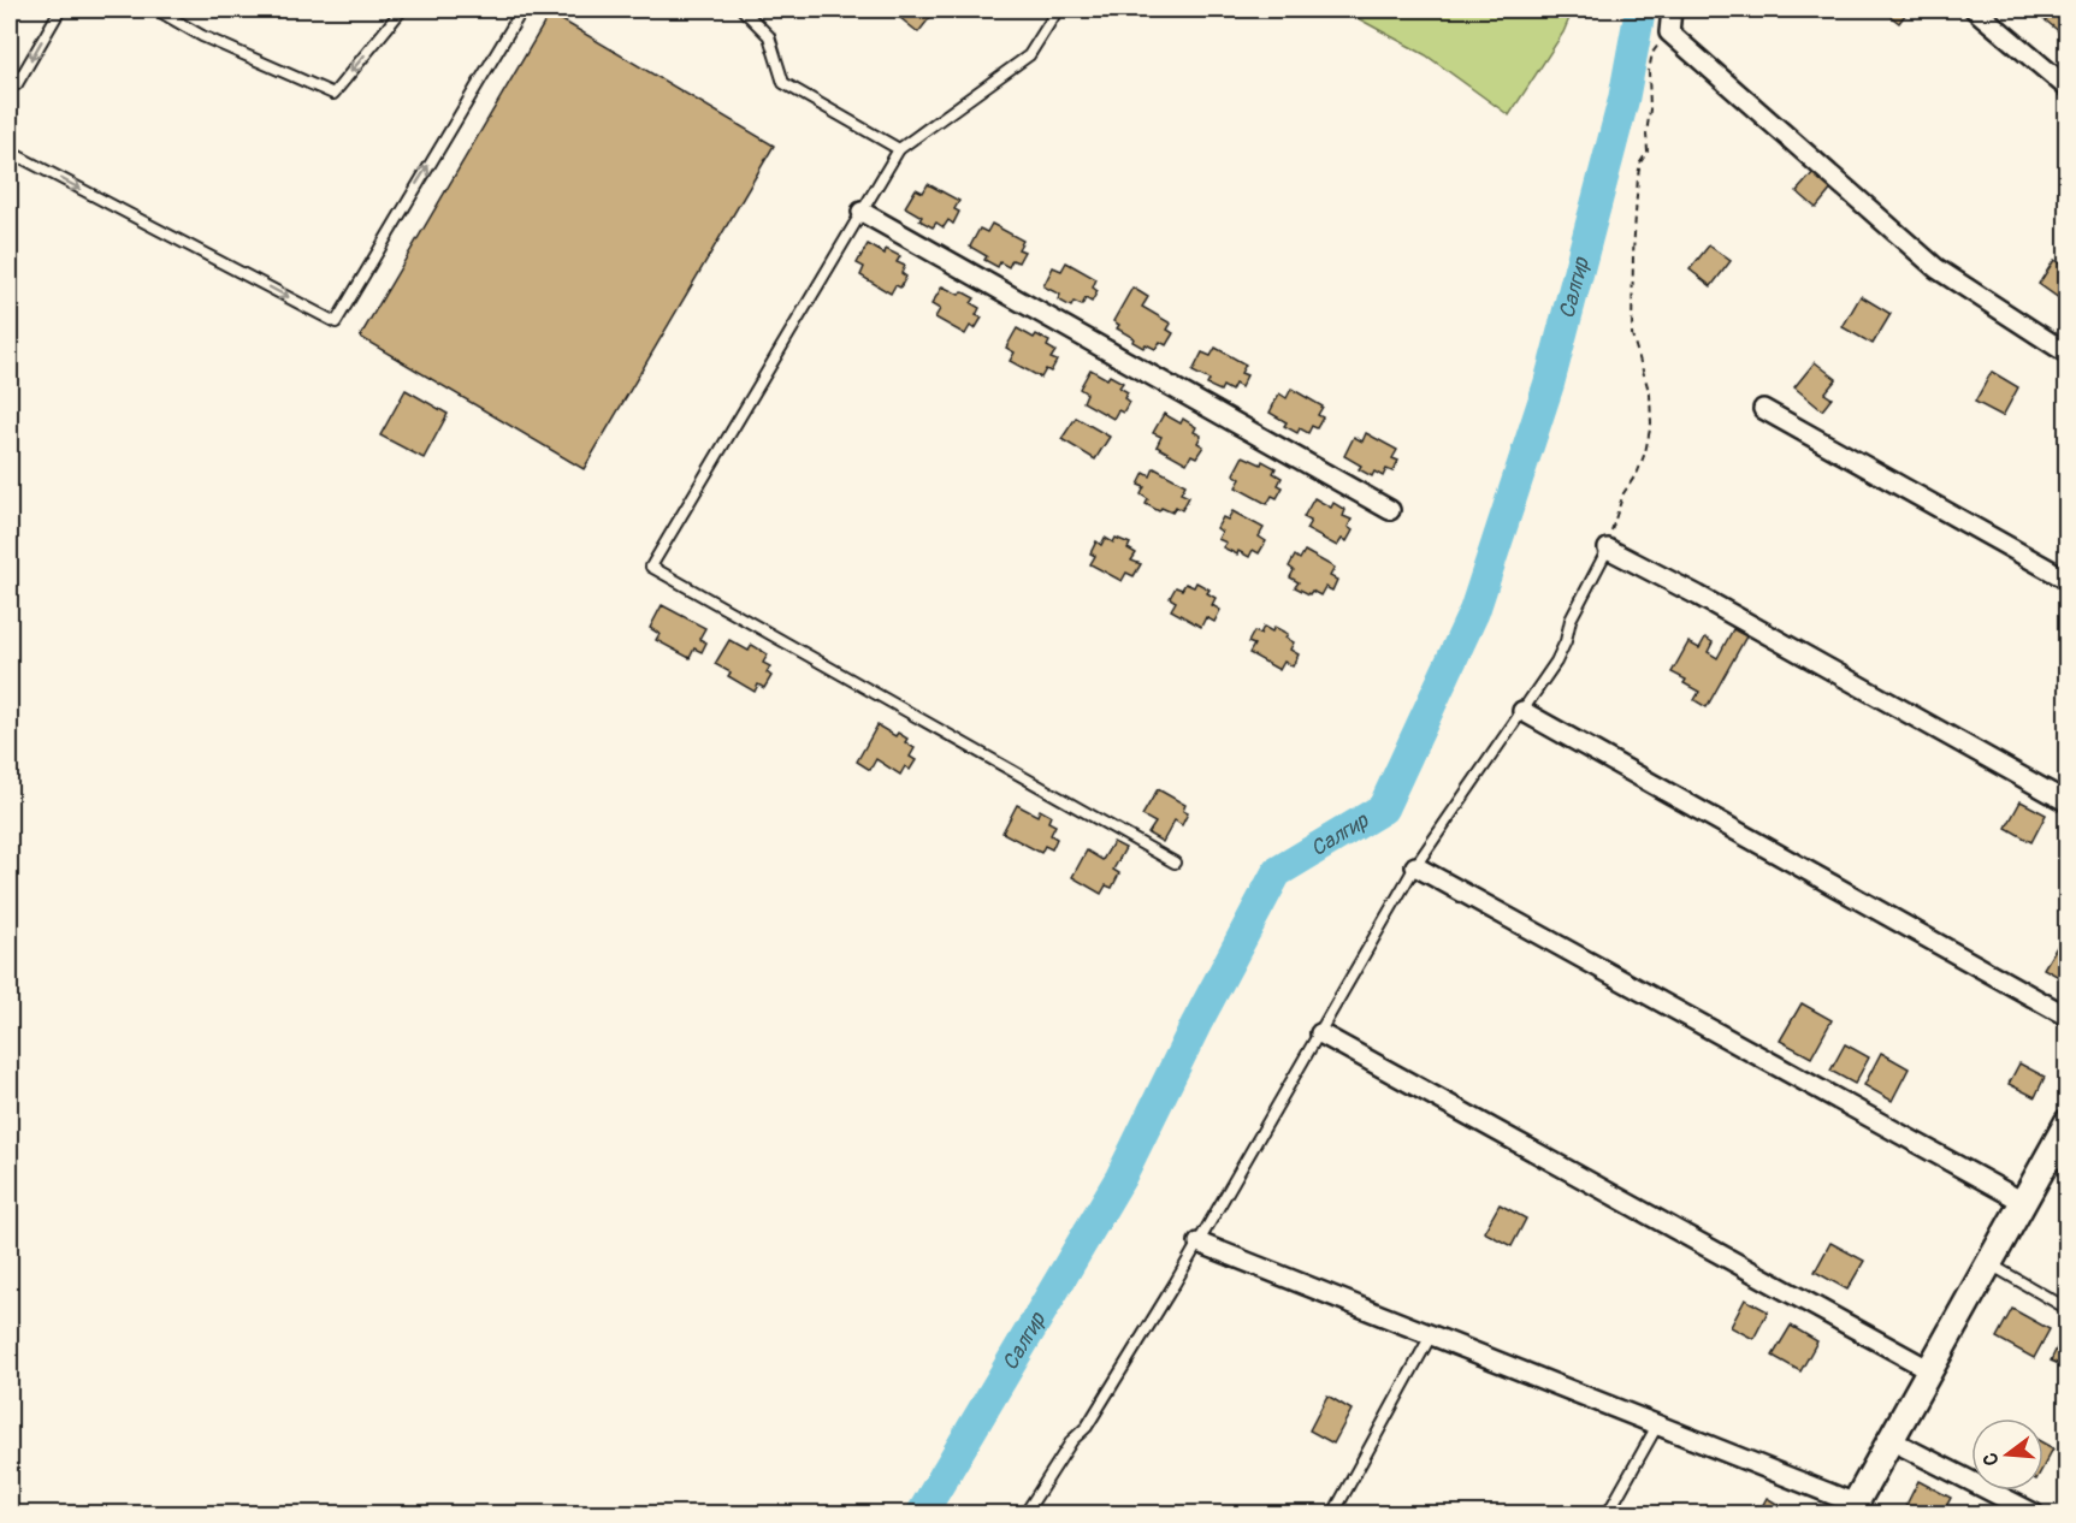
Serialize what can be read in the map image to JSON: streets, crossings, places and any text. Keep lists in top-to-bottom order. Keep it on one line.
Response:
{"water":["Салгир"],"north":"left"}
